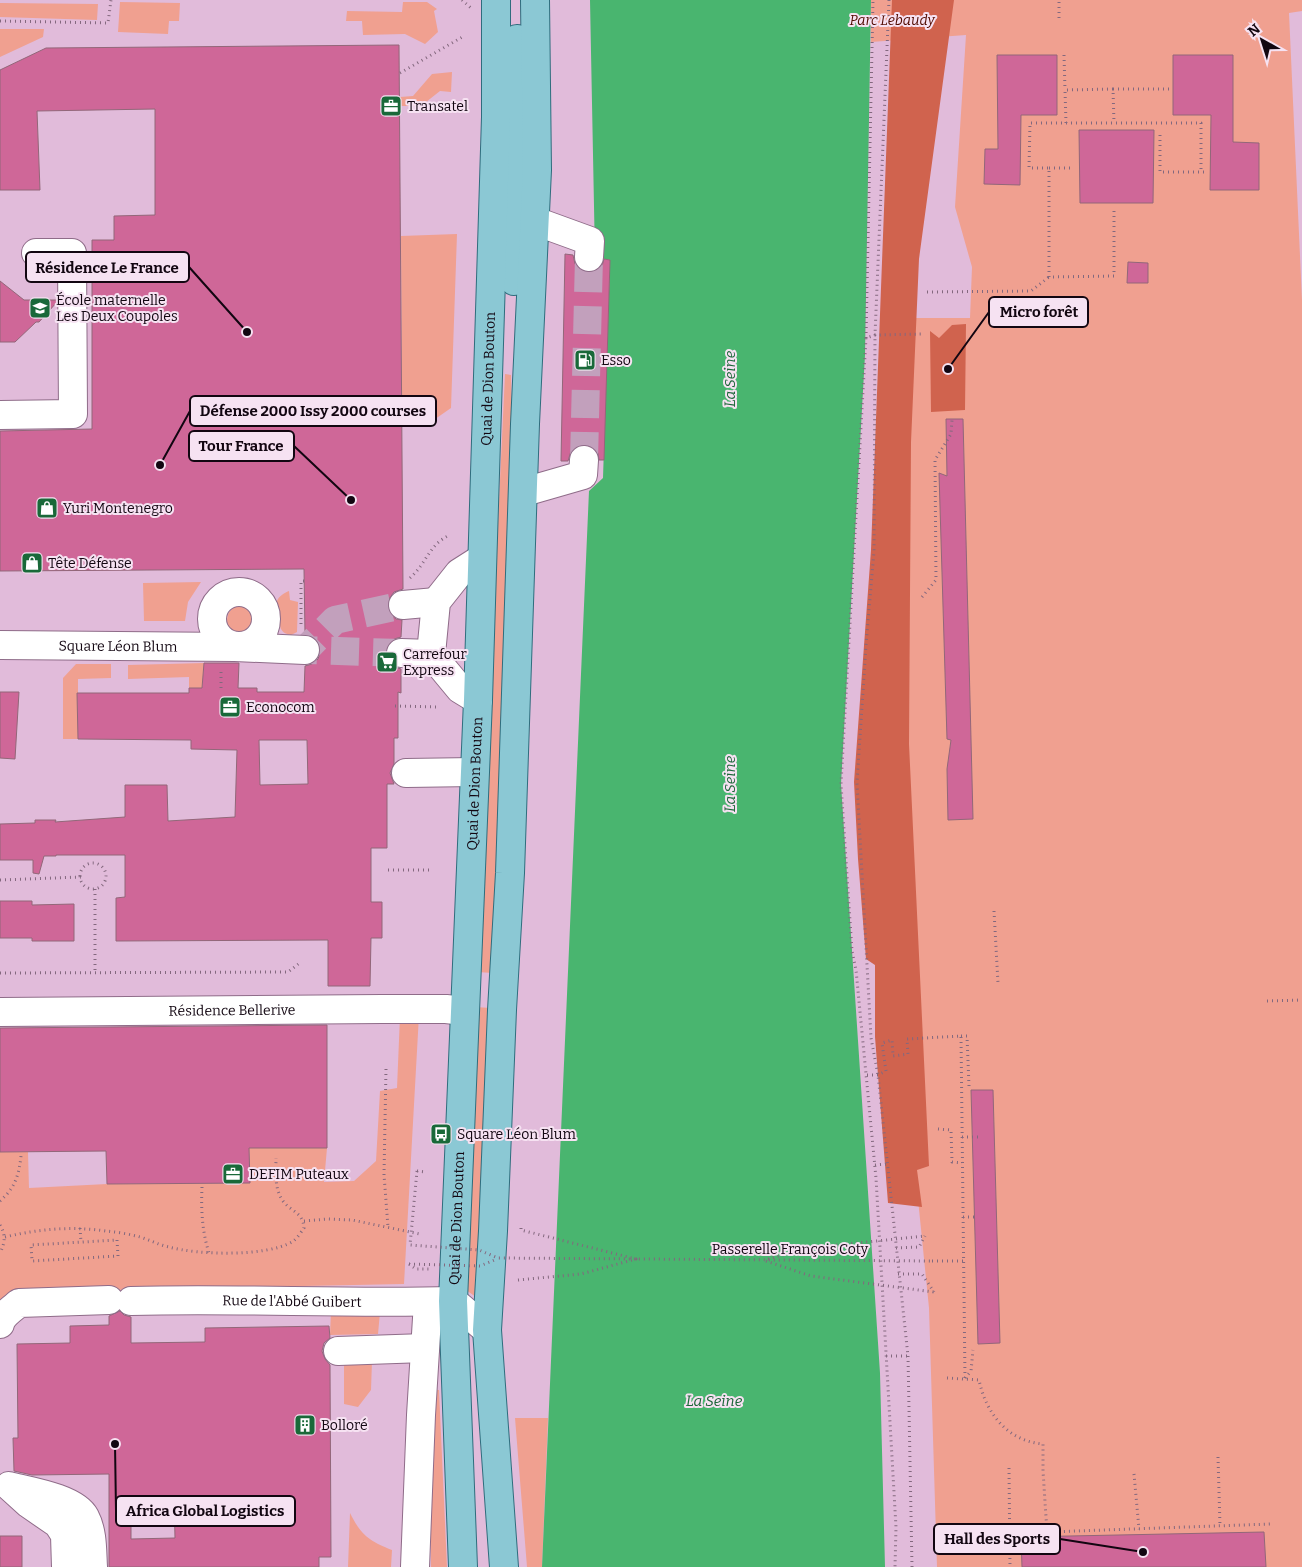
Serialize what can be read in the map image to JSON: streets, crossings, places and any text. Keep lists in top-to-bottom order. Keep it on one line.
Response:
{"streets":{"main road":["Quai de Dion Bouton"],"street":["Square Léon Blum","Résidence Bellerive","Rue de l'Abbé Guibert"],"path":["Passerelle François Coty"]},"crossings":[["Quai de Dion Bouton","Résidence Bellerive"],["Quai de Dion Bouton","Rue de l'Abbé Guibert"]],"water":["La Seine"],"parks":["Parc Lebaudy"],"places":{"office":["Transatel","Econocom","DEFIM Puteaux"],"school or university":["École maternelle Les Deux Coupoles"],"other":["Résidence Le France","Micro forêt","Défense 2000 Issy 2000 courses","Tour France","Africa Global Logistics","Hall des Sports"],"fuel station":["Esso"],"shop":["Yuri Montenegro","Tête Défense"],"supermarket":["Carrefour Express"],"bus stop":["Square Léon Blum"],"building":["Bolloré"]},"north":"top left"}
